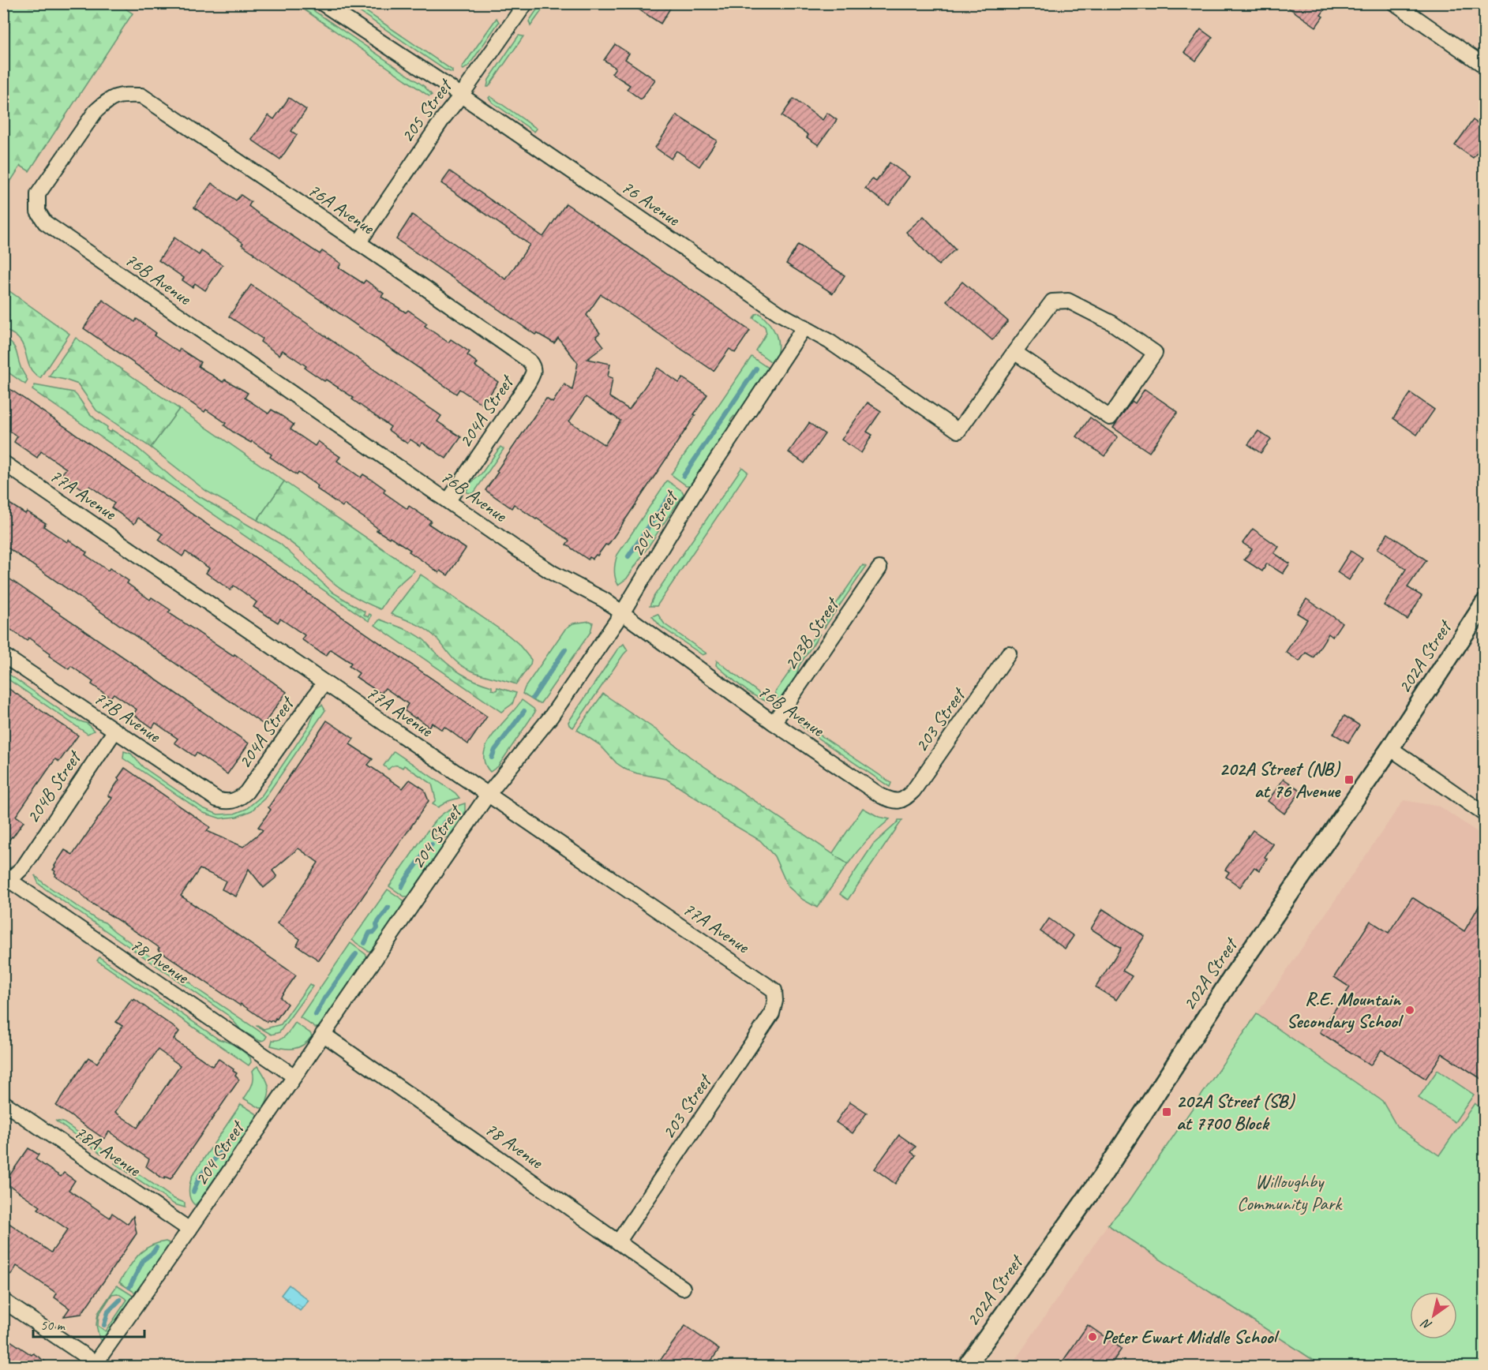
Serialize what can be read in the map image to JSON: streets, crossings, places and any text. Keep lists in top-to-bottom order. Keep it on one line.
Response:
{"streets":{"main road":["202A Street"],"street":["205 Street","76 Avenue","76A Avenue","76B Avenue","204A Street","77A Avenue","204 Street","203B Street","77B Avenue","203 Street","204B Street","78 Avenue","78A Avenue"]},"crossings":[["205 Street","76 Avenue"],["205 Street","76A Avenue"],["76 Avenue","204 Street"],["76A Avenue","76B Avenue"],["76A Avenue","204A Street"],["76B Avenue","204A Street"],["76B Avenue","204 Street"],["76B Avenue","203B Street"],["76B Avenue","203 Street"],["204A Street","77A Avenue"],["204A Street","77B Avenue"],["77A Avenue","204 Street"],["77A Avenue","203 Street"],["204 Street","78 Avenue"],["204 Street","78A Avenue"],["77B Avenue","204B Street"],["203 Street","78 Avenue"],["204B Street","78 Avenue"]],"parks":["Willoughby Community Park"],"places":{"transit":["202A Street (NB) at 76 Avenue","202A Street (SB) at 7700 Block"],"other":["R.E. Mountain Secondary School","Peter Ewart Middle School"]},"scale_bar":"50 m","north":"bottom left"}
